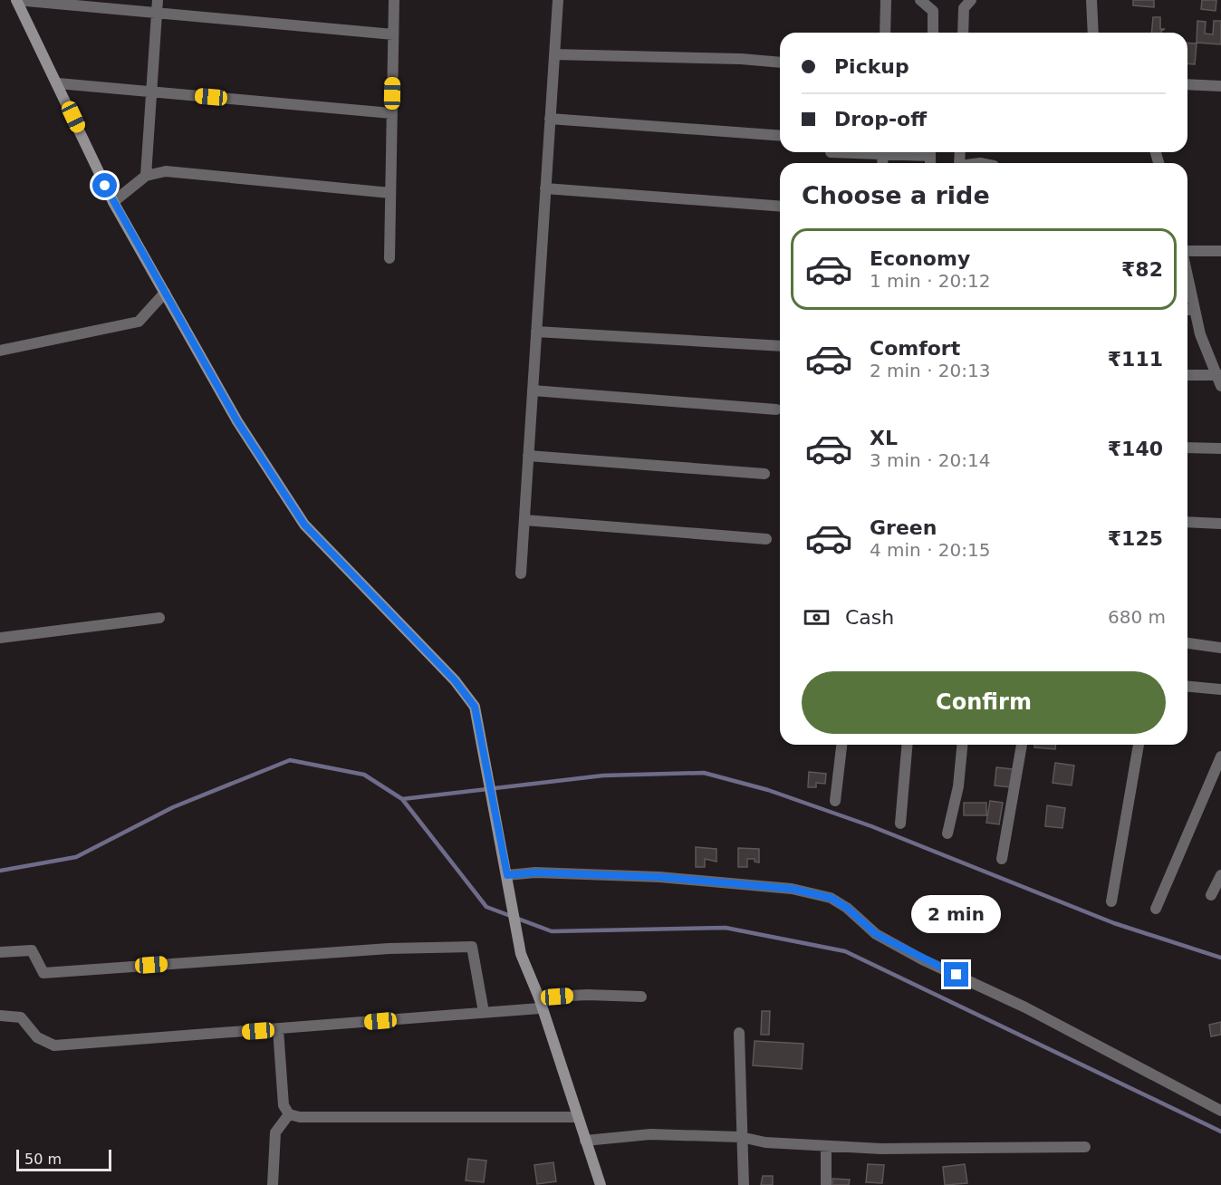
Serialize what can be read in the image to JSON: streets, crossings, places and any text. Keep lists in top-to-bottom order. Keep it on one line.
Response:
{"scale_bar":"50 m","page":{"banner":["Pickup","Drop-off"],"heading":"Choose a ride","list":[{"name":"Economy","note":"1 min · 20:12","value":"₹82"},{"name":"Comfort","note":"2 min · 20:13","value":"₹111"},{"name":"XL","note":"3 min · 20:14","value":"₹140"},{"name":"Green","note":"4 min · 20:15","value":"₹125"}],"pay":["Cash","680 m"],"buttons":"Confirm","bubble":"2 min","scale":"50 m"}}
